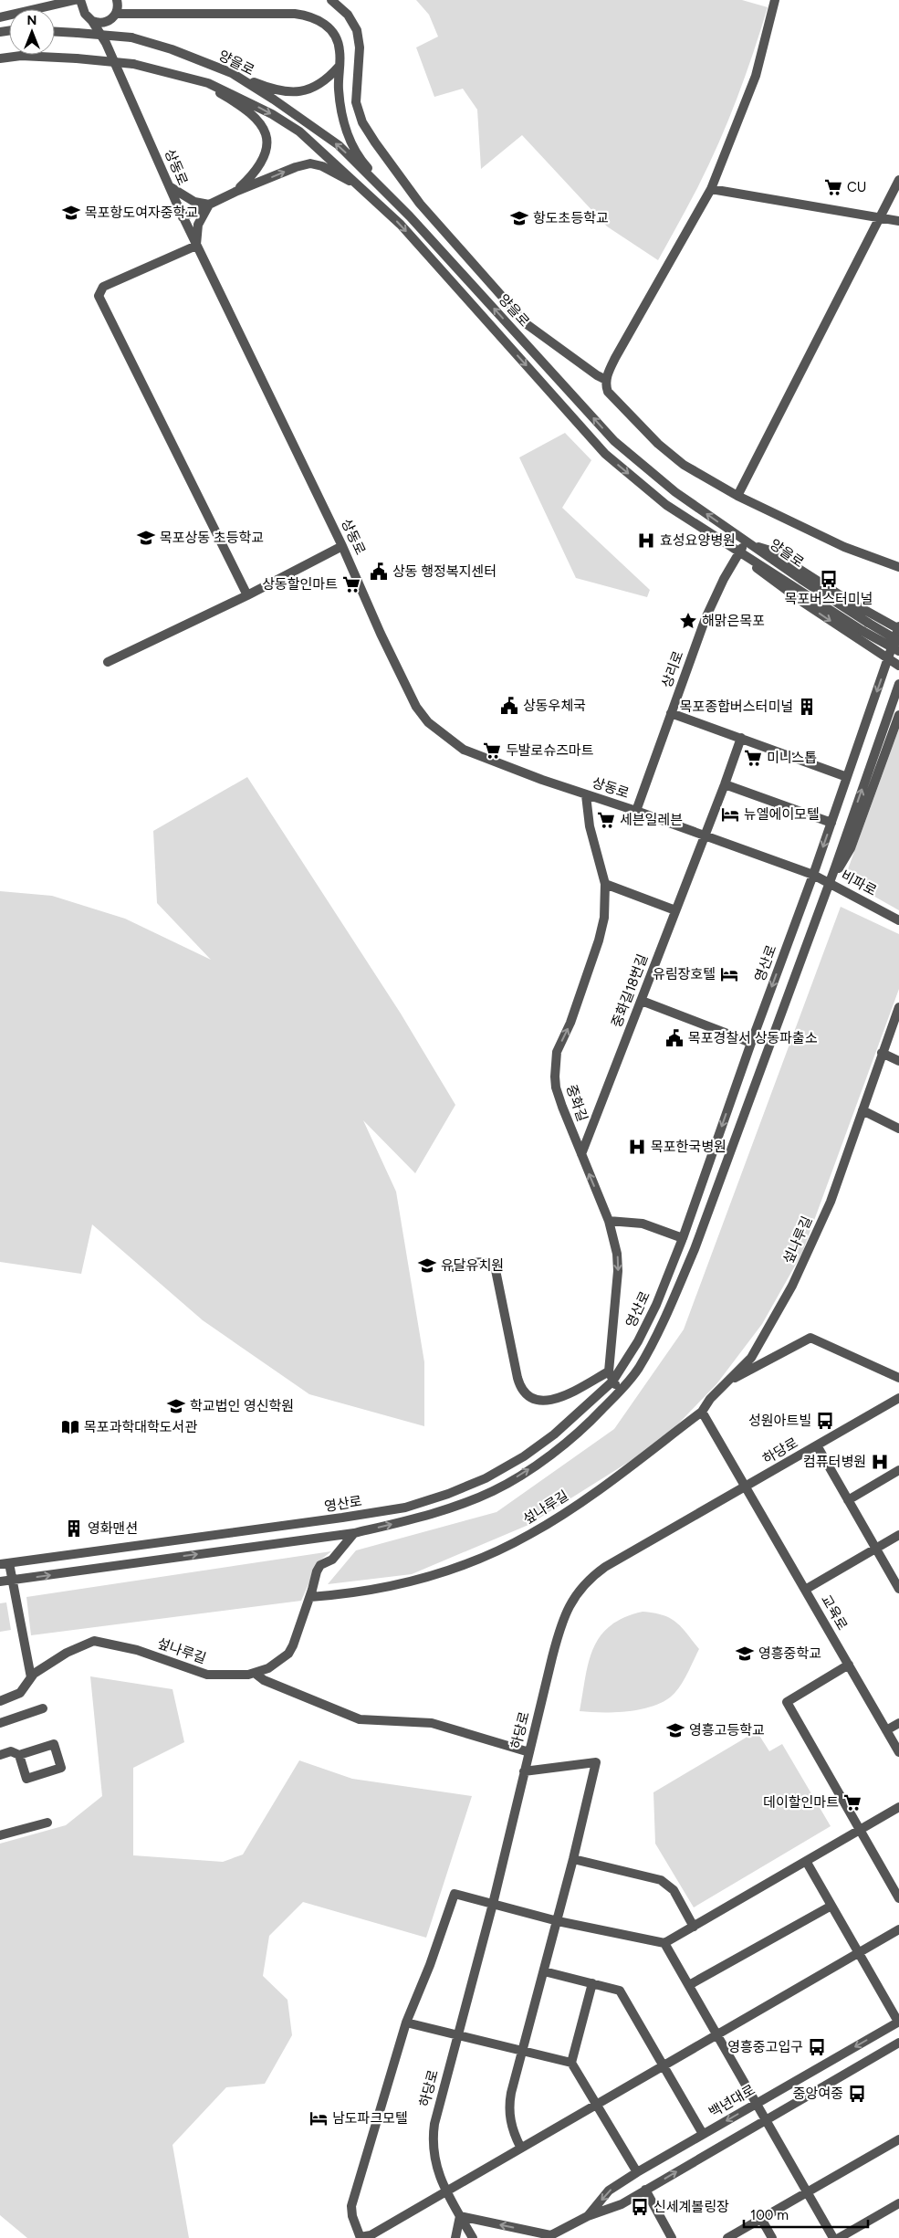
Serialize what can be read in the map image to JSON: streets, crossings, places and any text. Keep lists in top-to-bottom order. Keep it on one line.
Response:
{"streets":{"street":["양을로","상동로","상리로","비파로","영산로","중화길18번길","중화길","섶나루길","하당로","교육로","백년대로"]},"crossings":[["양을로","상리로"],["상동로","상리로"],["상동로","비파로"],["상동로","영산로"],["상동로","중화길18번길"],["상동로","중화길"],["비파로","영산로"],["영산로","중화길"],["중화길18번길","중화길"],["섶나루길","교육로"],["하당로","교육로"]],"places":{"supermarket":["CU","상동할인마트","두발로슈즈마트","미니스톱","세븐일레븐","데이할인마트"],"school or university":["목포항도여자중학교","항도초등학교","목포상동 초등학교","유달유치원","학교법인 영신학원","영흥중학교","영흥고등학교"],"hospital":["효성요양병원","목포한국병원","컴퓨터병원"],"public building":["상동 행정복지센터","상동우체국","목포경찰서 상동파출소"],"bus stop":["목포버스터미널","성원아트빌","영흥중고입구","중앙여중","신세계볼링장"],"place":["해맑은목포"],"building":["목포종합버스터미널","영화맨션"],"hotel":["뉴엘에이모텔","유림장호텔","남도파크모텔"],"library":["목포과학대학도서관"]},"scale_bar":"100 m","north":"top"}
